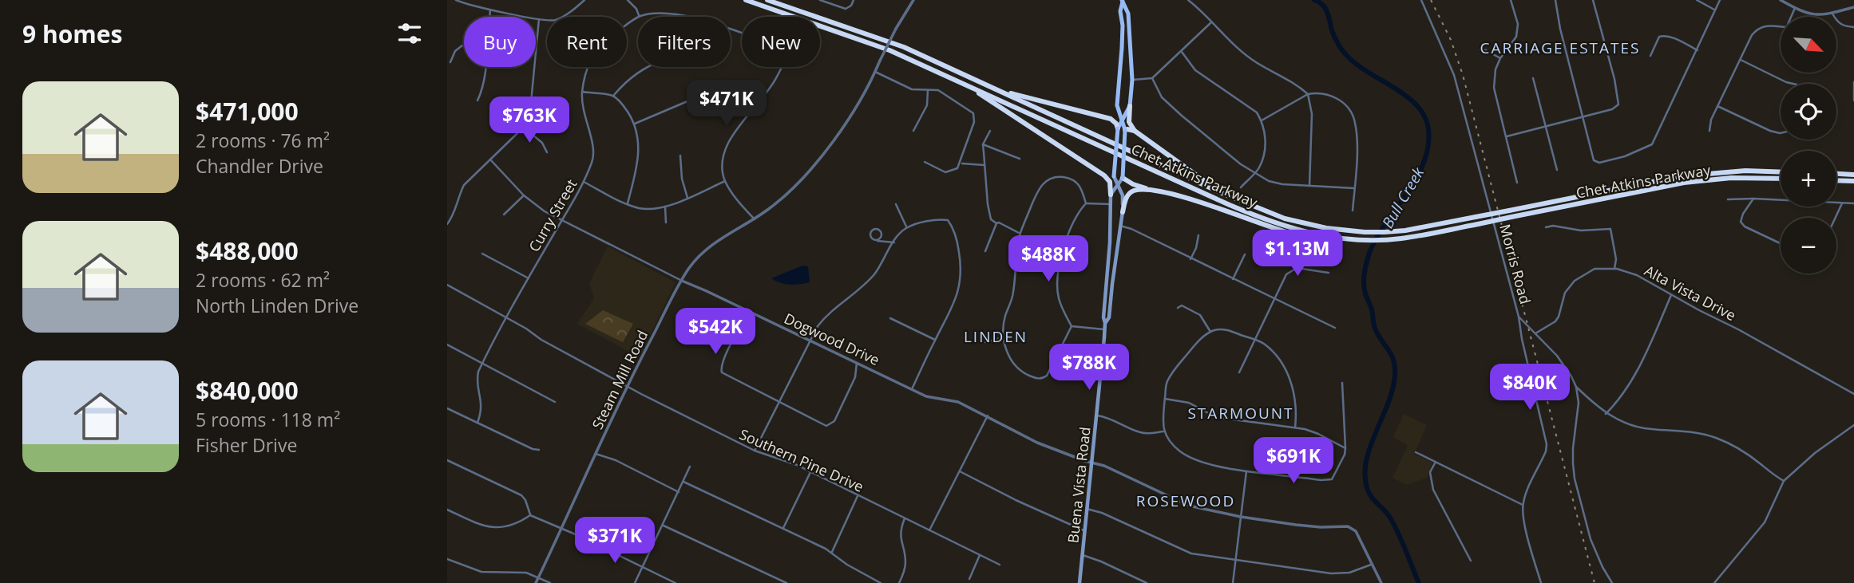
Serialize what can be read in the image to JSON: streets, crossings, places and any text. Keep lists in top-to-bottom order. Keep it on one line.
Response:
{"streets":{"highway":["Chet Atkins Parkway"],"main road":["Buena Vista Road"],"street":["Curry Street","Morris Road","Alta Vista Drive","Dogwood Drive","Steam Mill Road","Southern Pine Drive"]},"crossings":[["Curry Street","Dogwood Drive"],["Curry Street","Southern Pine Drive"],["Morris Road","Alta Vista Drive"],["Dogwood Drive","Steam Mill Road"],["Dogwood Drive","Buena Vista Road"],["Steam Mill Road","Southern Pine Drive"]],"districts":["CARRIAGE ESTATES","LINDEN","STARMOUNT","ROSEWOOD"],"water":["Bull Creek"],"north":"bottom right","page":{"heading":"9 homes","map_buttons":["+","−"],"chip":["Buy","Rent","Filters","New"],"list":[{"name":"$471,000","note":"2 rooms · 76 m² · Chandler Drive"},{"name":"$488,000","note":"2 rooms · 62 m² · North Linden Drive"},{"name":"$840,000","note":"5 rooms · 118 m² · Fisher Drive"}],"price":["$471K","$763K","$1.13M","$488K","$542K","$788K","$840K","$691K","$371K"]}}
